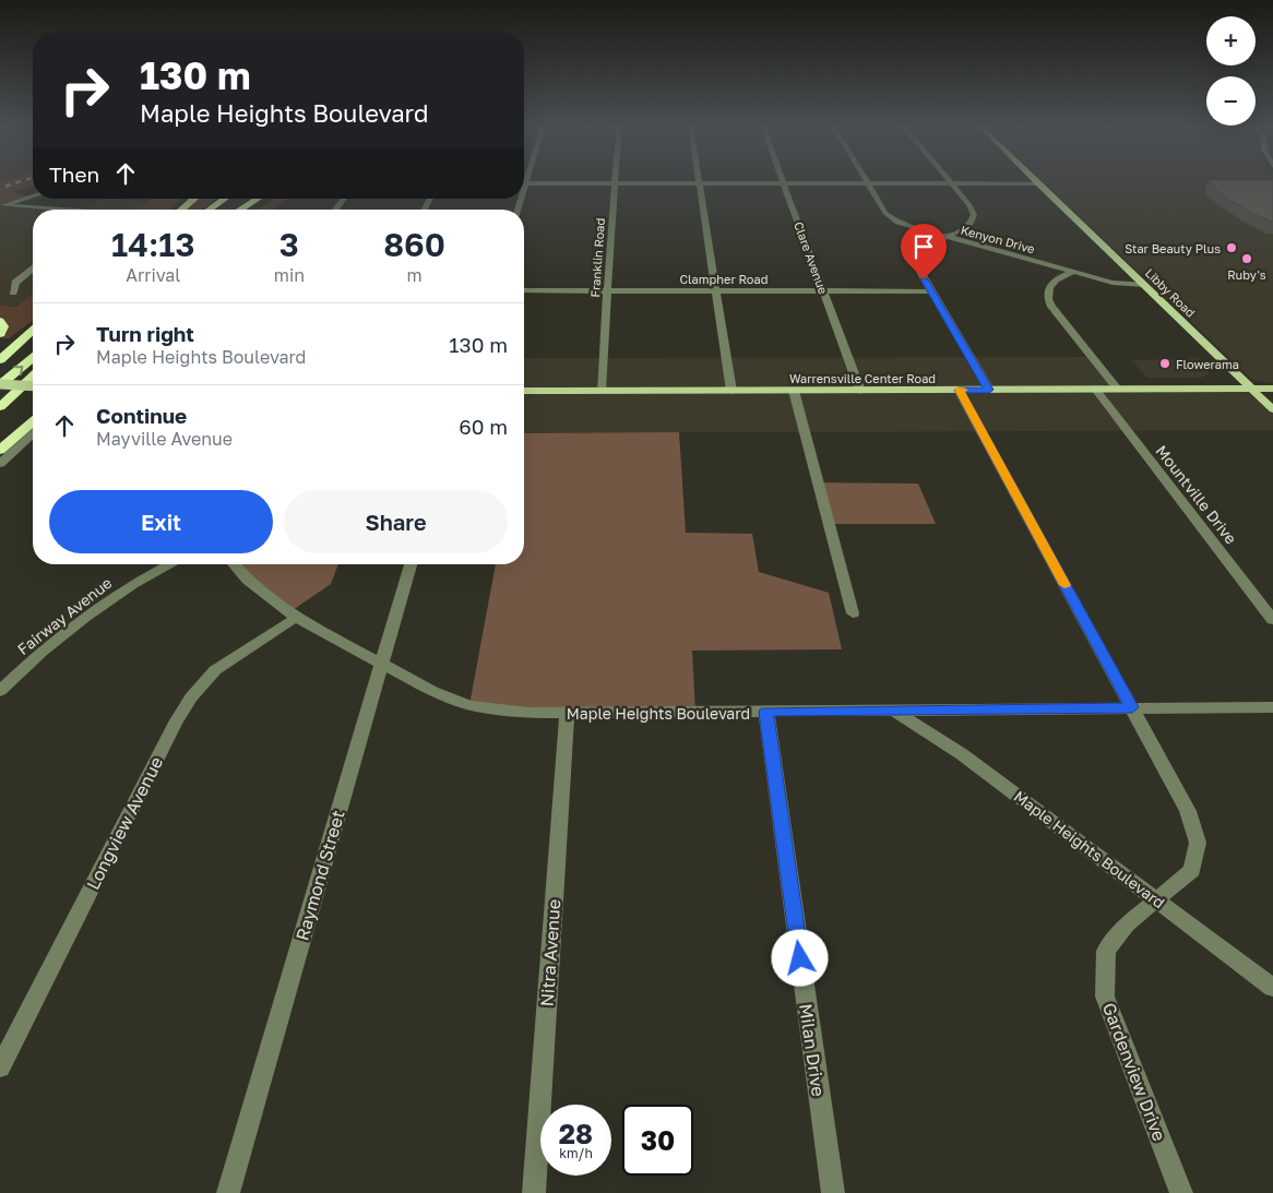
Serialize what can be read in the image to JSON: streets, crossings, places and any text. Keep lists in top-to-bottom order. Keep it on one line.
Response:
{"streets":{"main road":["Libby Road","Warrensville Center Road"],"street":["Kenyon Drive","Franklin Road","Clare Avenue","Clampher Road","Mountville Drive","Fairway Avenue","Maple Heights Boulevard","Longview Avenue","Raymond Street","Nitra Avenue","Milan Drive","Gardenview Drive"]},"crossings":[["Kenyon Drive","Libby Road"],["Franklin Road","Clampher Road"],["Franklin Road","Warrensville Center Road"],["Clare Avenue","Clampher Road"],["Clare Avenue","Warrensville Center Road"],["Libby Road","Warrensville Center Road"],["Warrensville Center Road","Mountville Drive"],["Warrensville Center Road","Gardenview Drive"],["Maple Heights Boulevard","Longview Avenue"],["Maple Heights Boulevard","Raymond Street"],["Maple Heights Boulevard","Nitra Avenue"],["Maple Heights Boulevard","Milan Drive"],["Maple Heights Boulevard","Gardenview Drive"]],"places":["Star Beauty Plus","Ruby's","Flowerama"],"page":{"map_buttons":["+","−"],"turn":["130 m","Maple Heights Boulevard"],"then":"Then","eta":["14:13","Arrival","3","min","860","m"],"list":[{"name":"Turn right","note":"Maple Heights Boulevard","value":"130 m"},{"name":"Continue","note":"Mayville Avenue","value":"60 m"}],"buttons":["Exit","Share"],"speed":"28 km/h","limit":"30"}}
